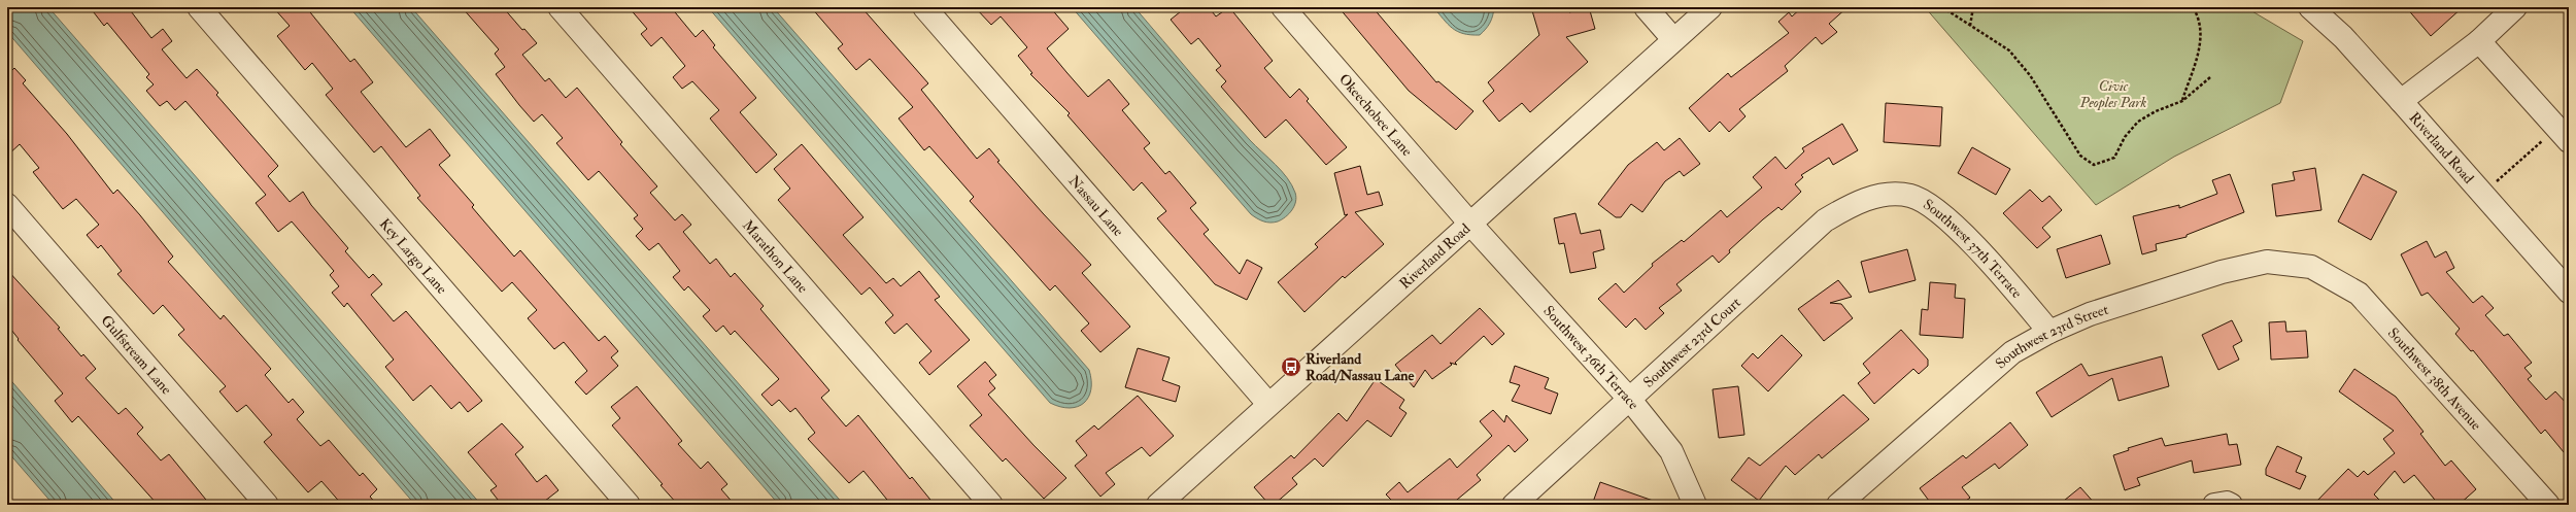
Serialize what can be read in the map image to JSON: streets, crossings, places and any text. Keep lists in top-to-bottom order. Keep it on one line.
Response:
{"streets":{"street":["Okeechobee Lane","Riverland Road","Nassau Lane","Southwest 37th Terrace","Key Largo Lane","Marathon Lane","Southwest 23rd Street","Southwest 23rd Court","Gulfstream Lane","Southwest 36th Terrace","Southwest 38th Avenue"]},"crossings":[["Okeechobee Lane","Riverland Road"],["Okeechobee Lane","Southwest 36th Terrace"],["Riverland Road","Nassau Lane"],["Riverland Road","Southwest 36th Terrace"],["Southwest 37th Terrace","Southwest 23rd Street"],["Southwest 37th Terrace","Southwest 23rd Court"],["Southwest 23rd Street","Southwest 38th Avenue"],["Southwest 23rd Court","Southwest 36th Terrace"]],"parks":["Civic Peoples Park"],"places":{"bus stop":["Riverland Road/Nassau Lane"]}}
